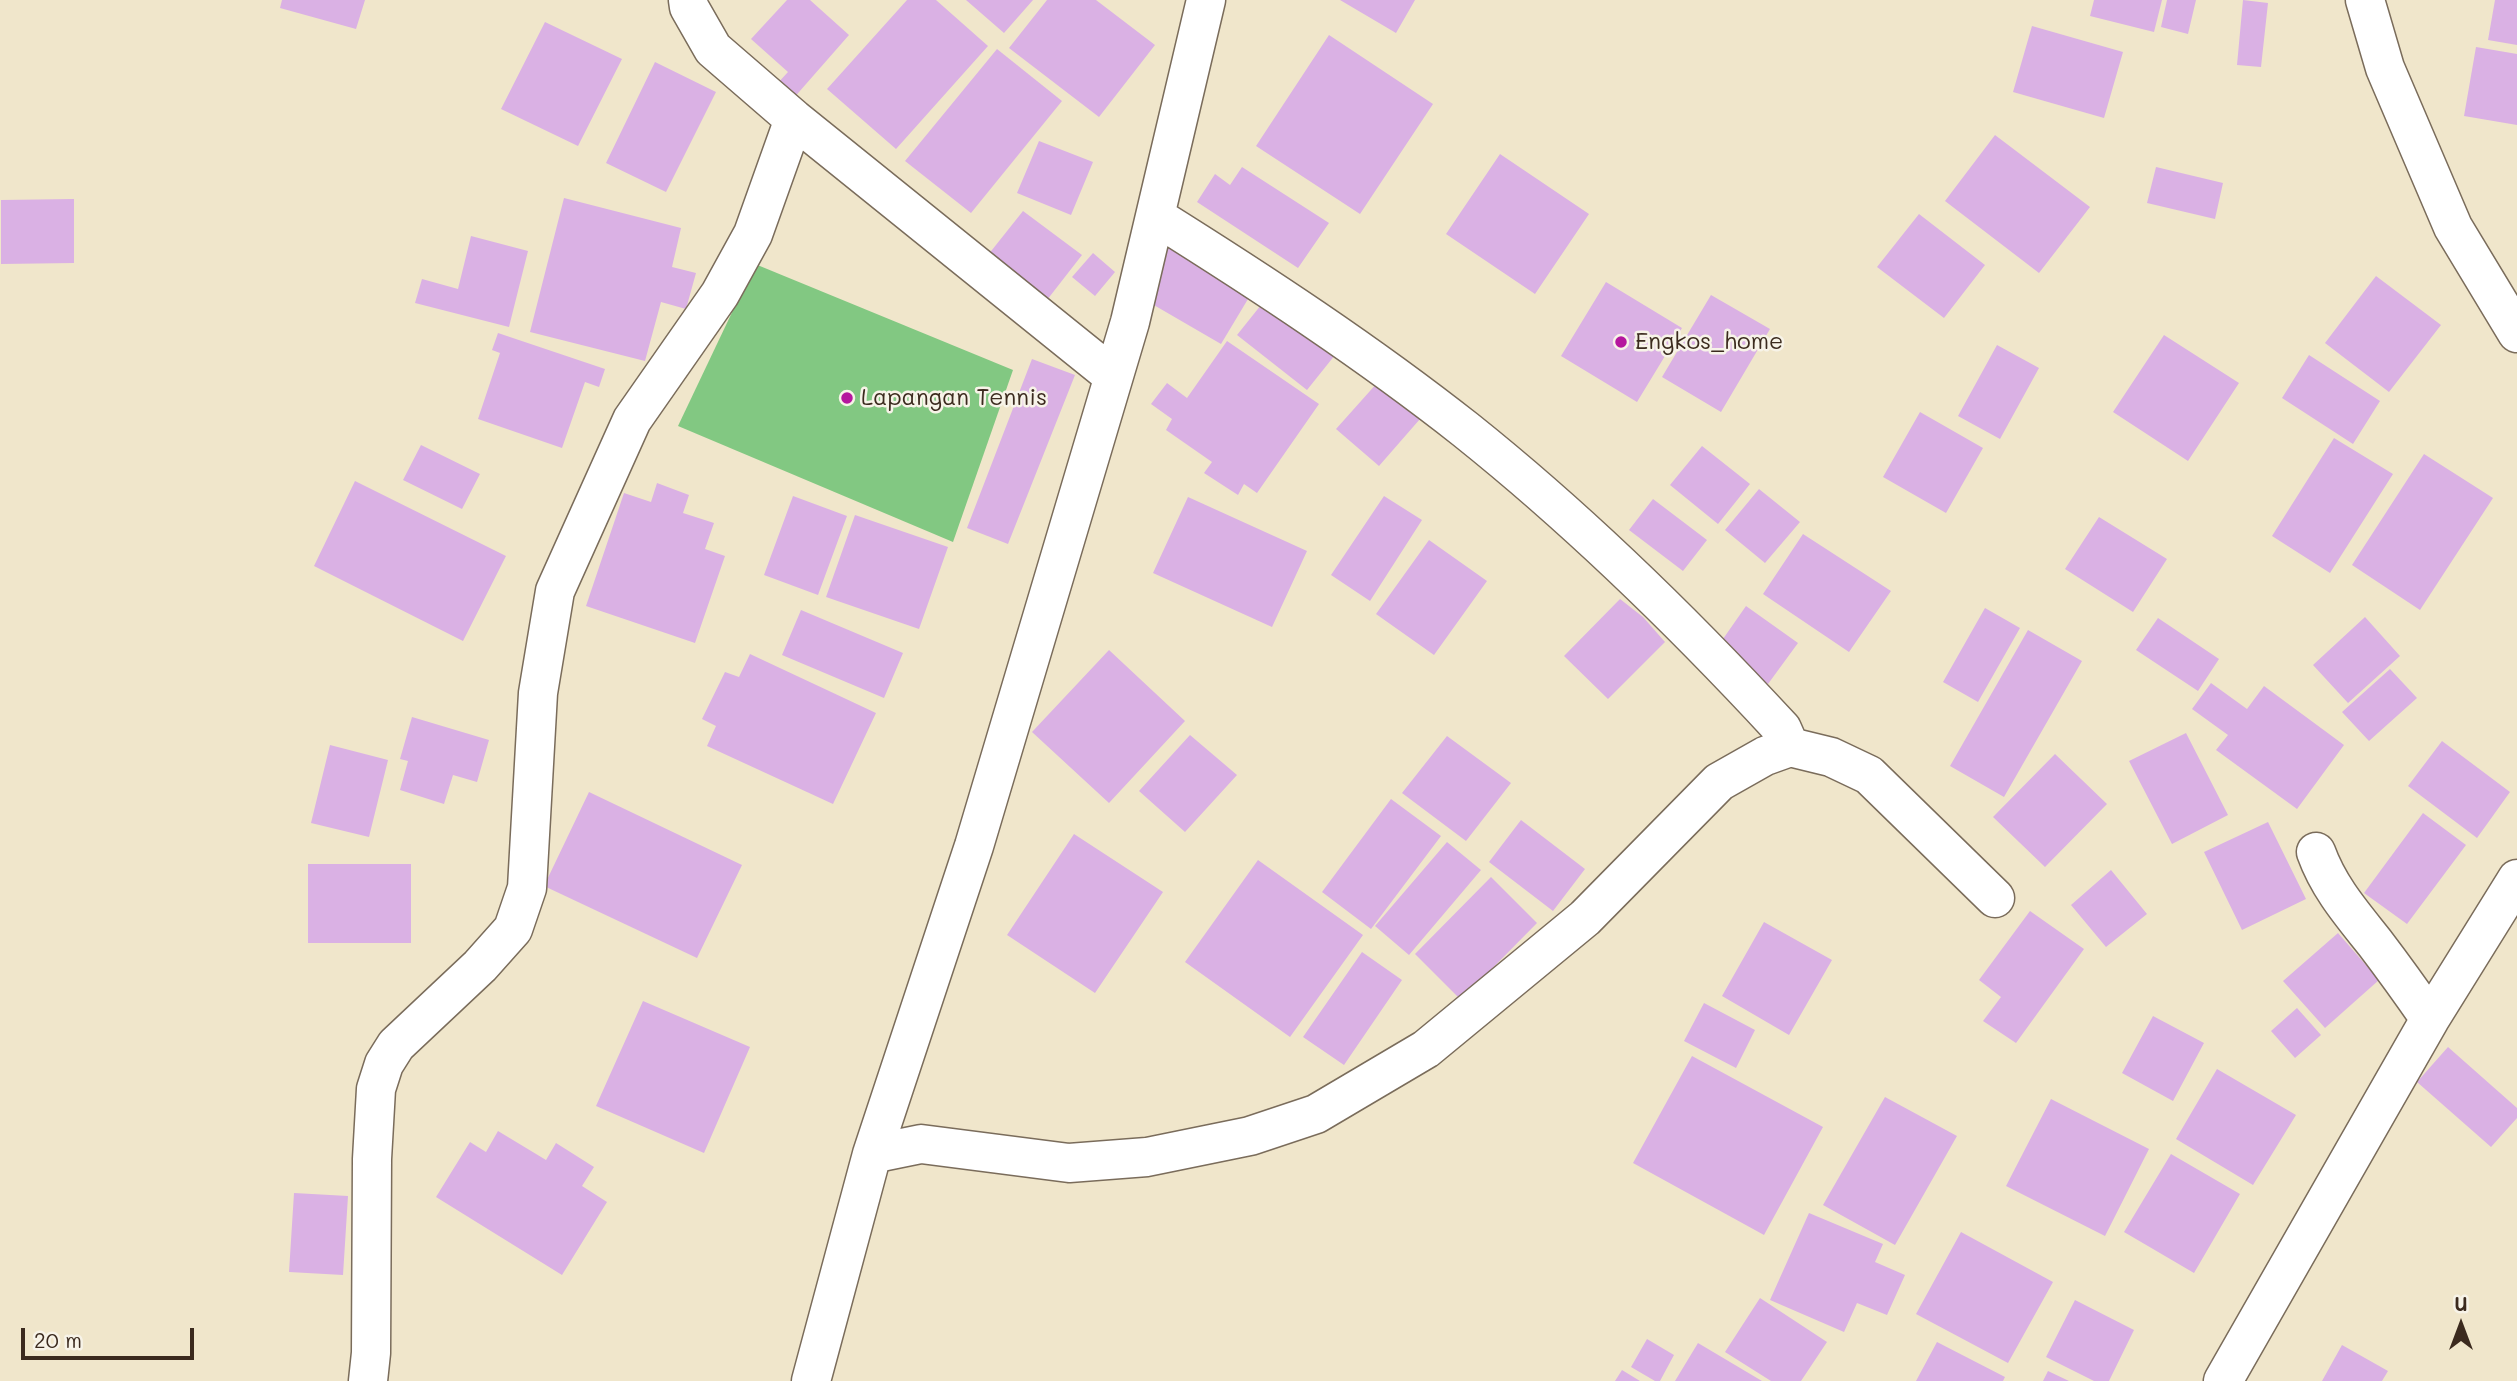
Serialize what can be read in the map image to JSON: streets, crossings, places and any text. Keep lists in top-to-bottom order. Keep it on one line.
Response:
{"places":["Engkos_home","Lapangan Tennis"],"scale_bar":"20 m","north":"top"}
